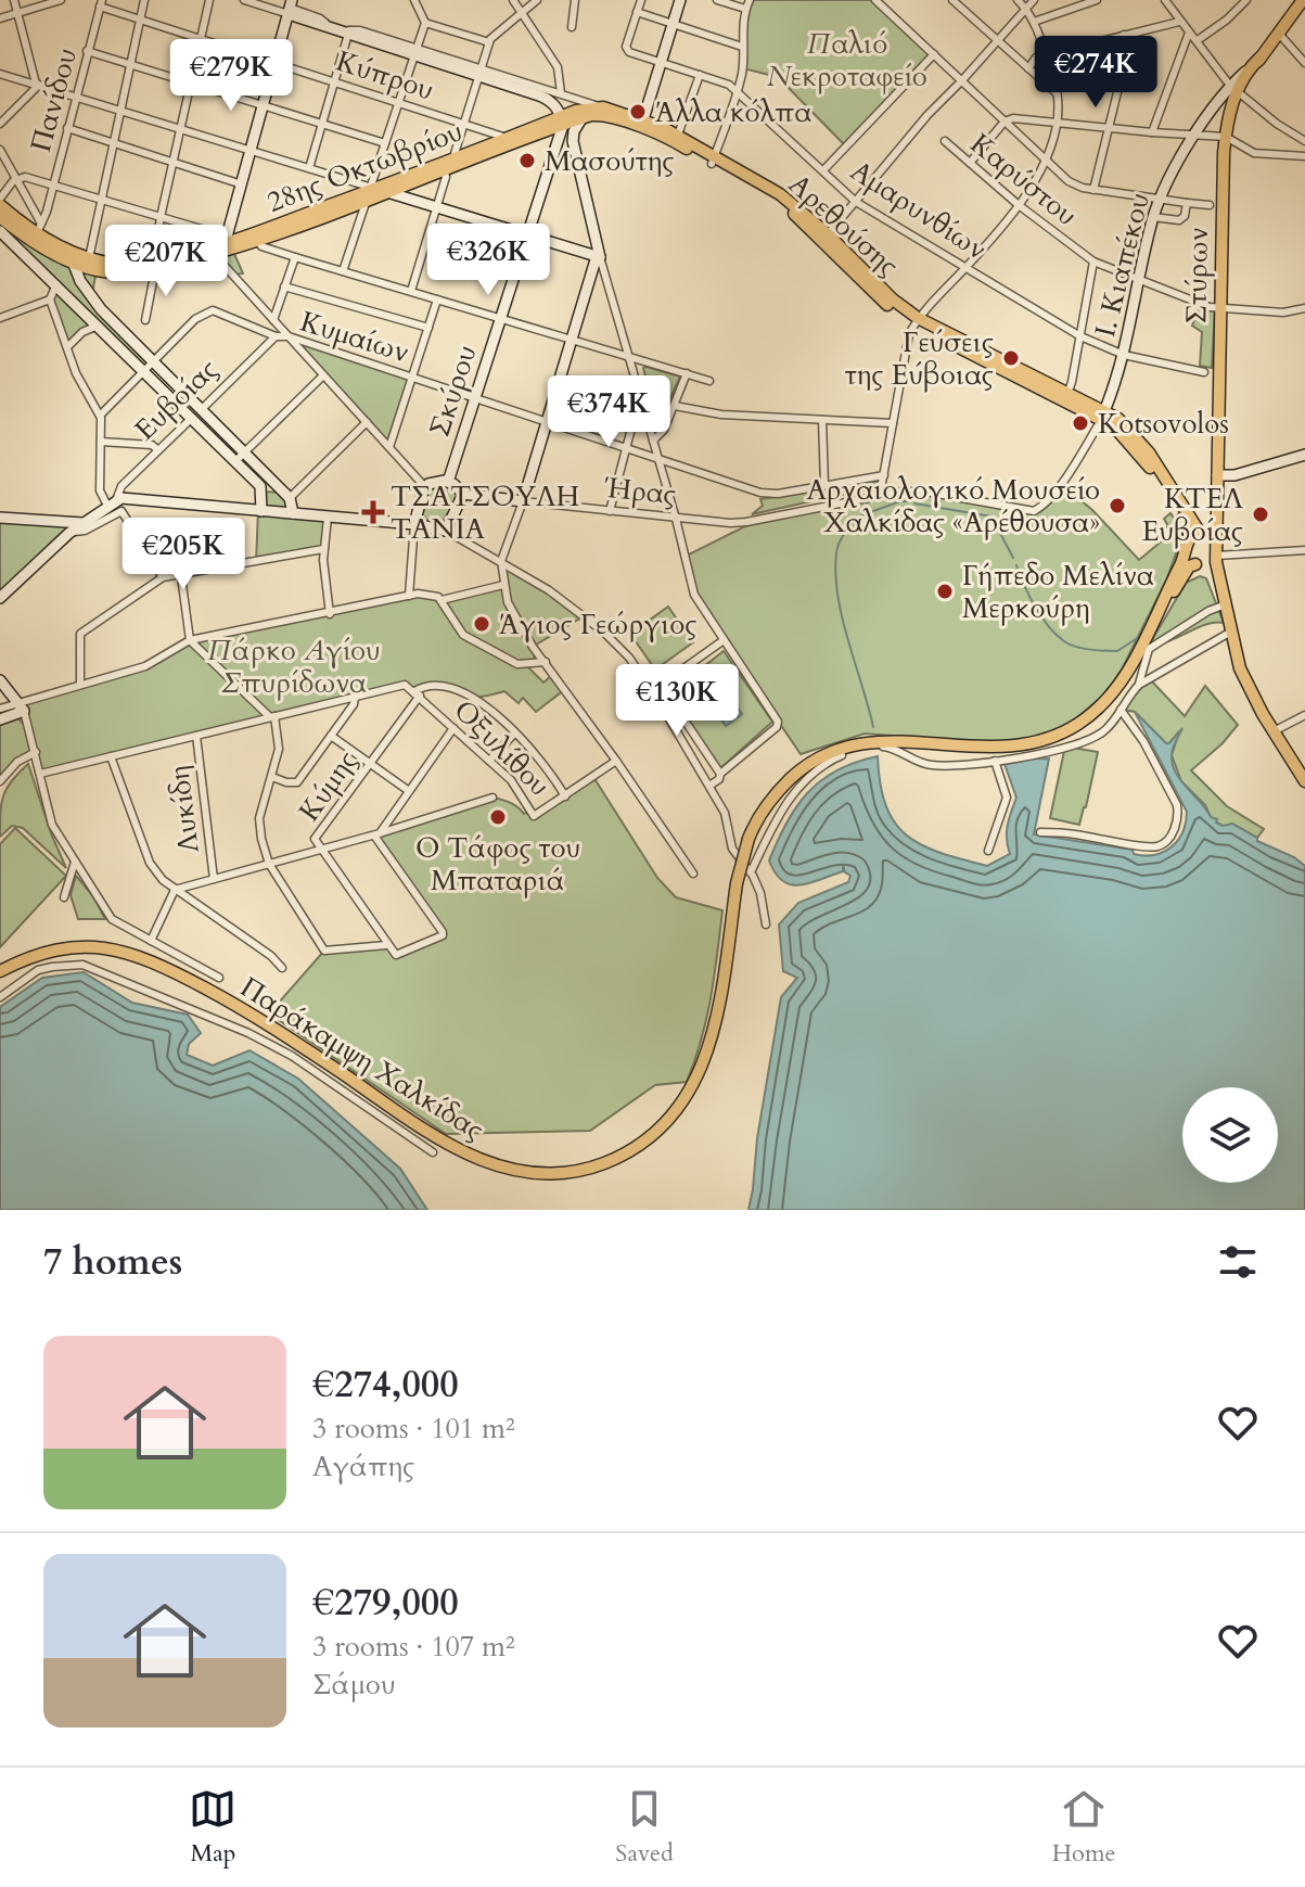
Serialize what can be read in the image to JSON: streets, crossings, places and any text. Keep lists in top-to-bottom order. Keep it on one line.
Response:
{"streets":{"main road":["28ης Οκτωβρίου","Αρεθούσης","Στύρων","Παράκαμψη Χαλκίδας"],"street":["Κύπρου","Πανίδου","Καρύστου","Αμαρυνθίων","Ι. Κιαπέκου","Κυμαίων","Σκύρου","Ευβοίας","Ήρας","Οξυλίθου","Κύμης","Λυκίδη"]},"crossings":[["Κύπρου","Πανίδου"],["Κύπρου","28ης Οκτωβρίου"],["Πανίδου","28ης Οκτωβρίου"],["28ης Οκτωβρίου","Αρεθούσης"],["28ης Οκτωβρίου","Σκύρου"],["Καρύστου","Ι. Κιαπέκου"],["Καρύστου","Στύρων"],["Αμαρυνθίων","Ι. Κιαπέκου"],["Αρεθούσης","Ι. Κιαπέκου"],["Αρεθούσης","Στύρων"],["Αρεθούσης","Σκύρου"],["Αρεθούσης","Ήρας"],["Αρεθούσης","Παράκαμψη Χαλκίδας"],["Ι. Κιαπέκου","Στύρων"],["Ι. Κιαπέκου","Ήρας"],["Στύρων","Παράκαμψη Χαλκίδας"],["Κυμαίων","Σκύρου"],["Κυμαίων","Ευβοίας"],["Οξυλίθου","Κύμης"]],"parks":["Παλιό Νεκροταφείο","Πάρκο Αγίου Σπυρίδωνα"],"places":{"other":["Άλλα κόλπα","Μασούτης","Γεύσεις της Εύβοιας","Kotsovolos","Αρχαιολογικό Μουσείο Χαλκίδας «Αρέθουσα»","ΚΤΕΛ Ευβοίας","Γήπεδο Μελίνα Μερκούρη","Άγιος Γεώργιος","Ο Τάφος του Μπαταριά"],"health":["ΤΣΑΤΣΟΥΛΗ ΤΑΝΙΑ"]},"page":{"price":["€274K","€279K","€326K","€207K","€374K","€205K","€130K"],"heading":"7 homes","list":[{"name":"€274,000","note":"3 rooms · 101 m² · Αγάπης"},{"name":"€279,000","note":"3 rooms · 107 m² · Σάμου"}],"tabs":["Map","Saved","Home"]}}
